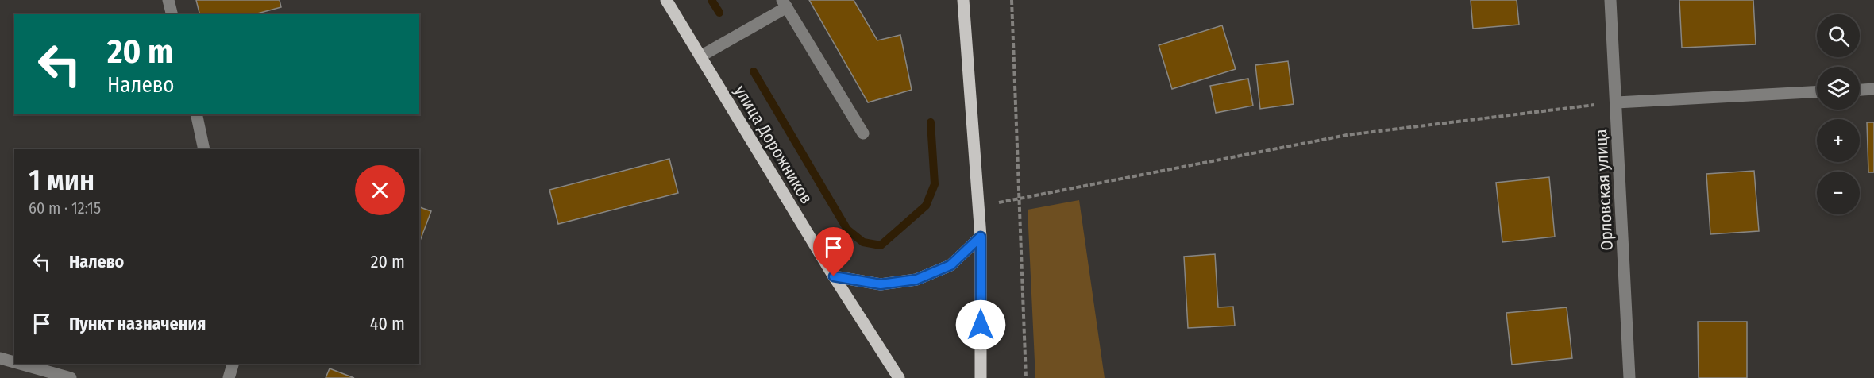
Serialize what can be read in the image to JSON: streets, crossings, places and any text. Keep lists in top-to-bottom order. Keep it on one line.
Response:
{"streets":{"main road":["улица Дорожников"],"street":["Орловская улица"]},"page":{"map_buttons":["+","−"],"turn":["20 m","Налево"],"heading":["1 мин","60 m · 12:15"],"list":[{"name":"Налево","value":"20 m"},{"name":"Пункт назначения","value":"40 m"}]}}
